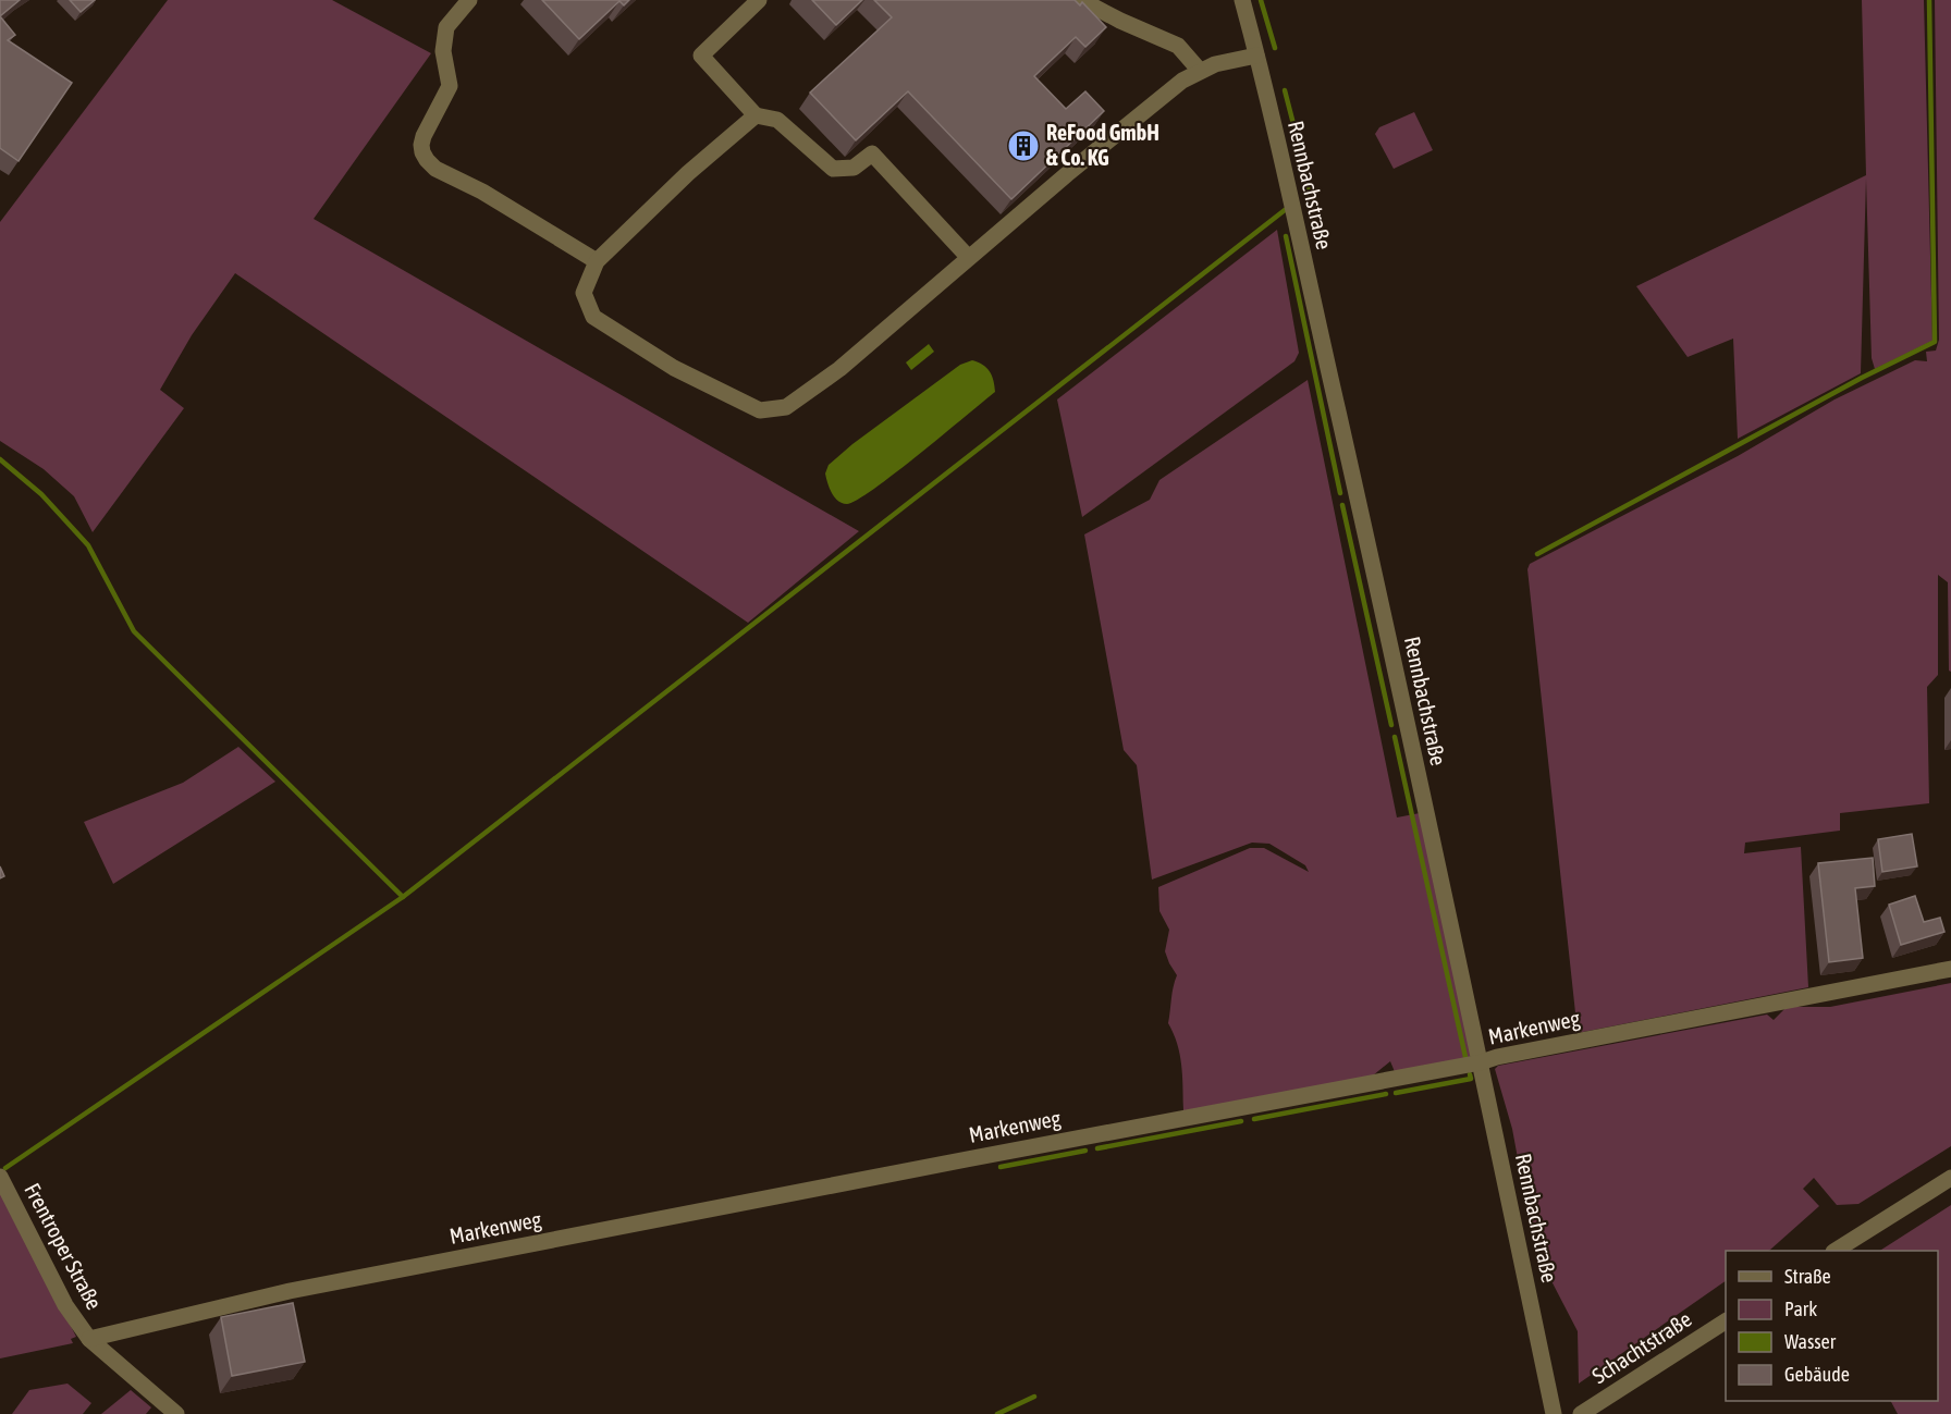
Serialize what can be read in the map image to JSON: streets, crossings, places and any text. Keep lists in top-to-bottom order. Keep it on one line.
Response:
{"streets":{"street":["Rennbachstraße","Markenweg","Frentroper Straße","Schachtstraße"]},"crossings":[["Rennbachstraße","Markenweg"],["Markenweg","Frentroper Straße"]],"places":{"building":["ReFood GmbH & Co. KG"]},"legend":["Straße","Park","Wasser","Gebäude"]}
